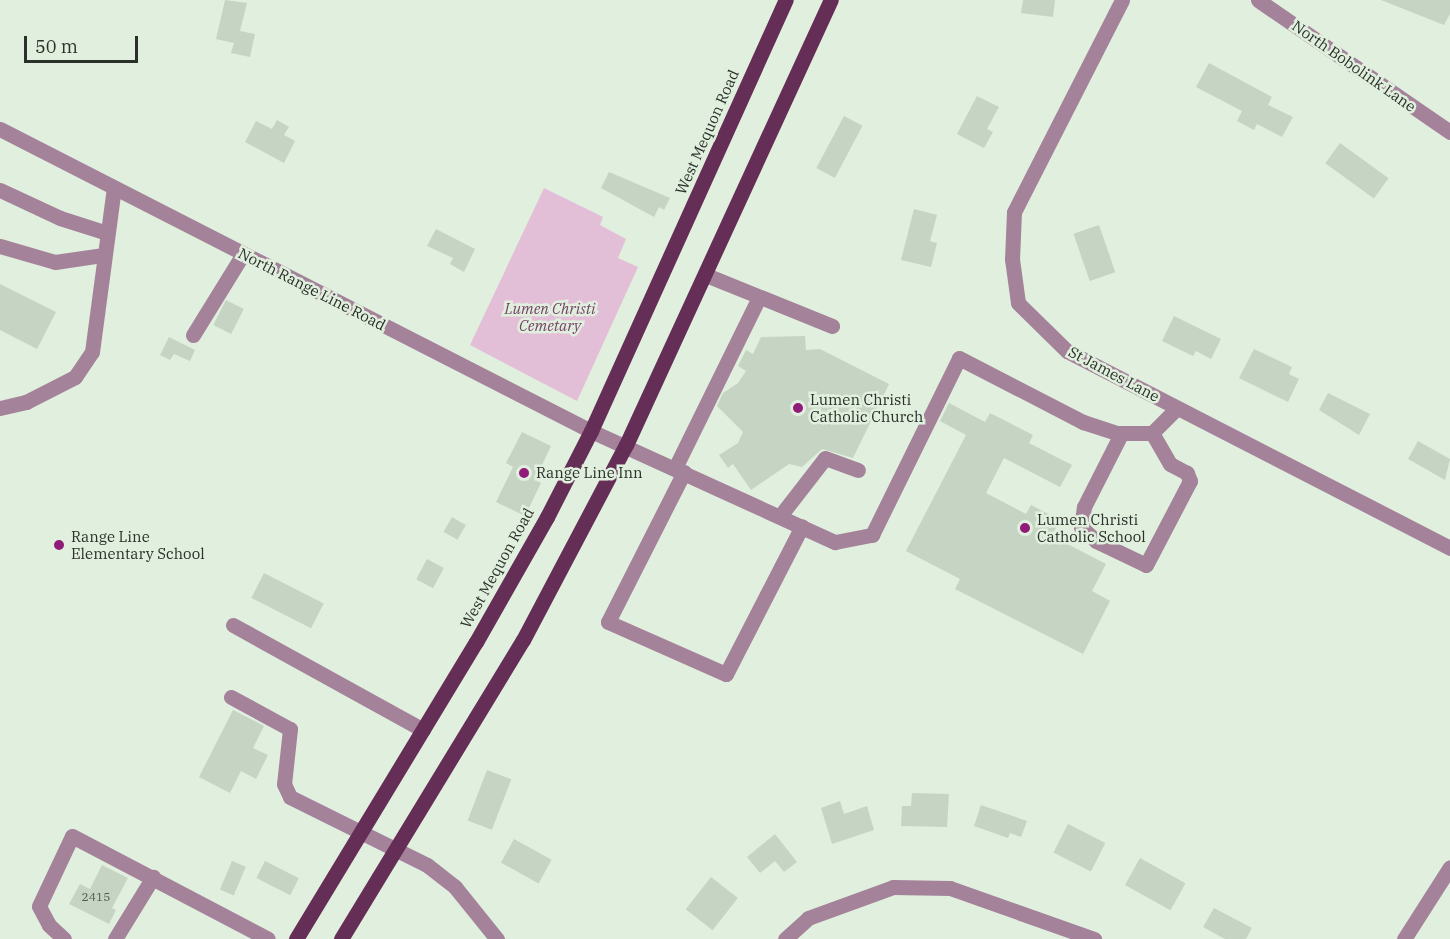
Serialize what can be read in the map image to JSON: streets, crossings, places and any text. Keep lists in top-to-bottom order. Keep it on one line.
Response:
{"streets":{"main road":["West Mequon Road"],"street":["North Bobolink Lane","North Range Line Road","St James Lane"]},"crossings":[["West Mequon Road","North Range Line Road"]],"parks":["Lumen Christi Cemetary"],"places":["Lumen Christi Catholic Church","Range Line Inn","Lumen Christi Catholic School","Range Line Elementary School"],"house_numbers":["2415"],"scale_bar":"50 m"}
